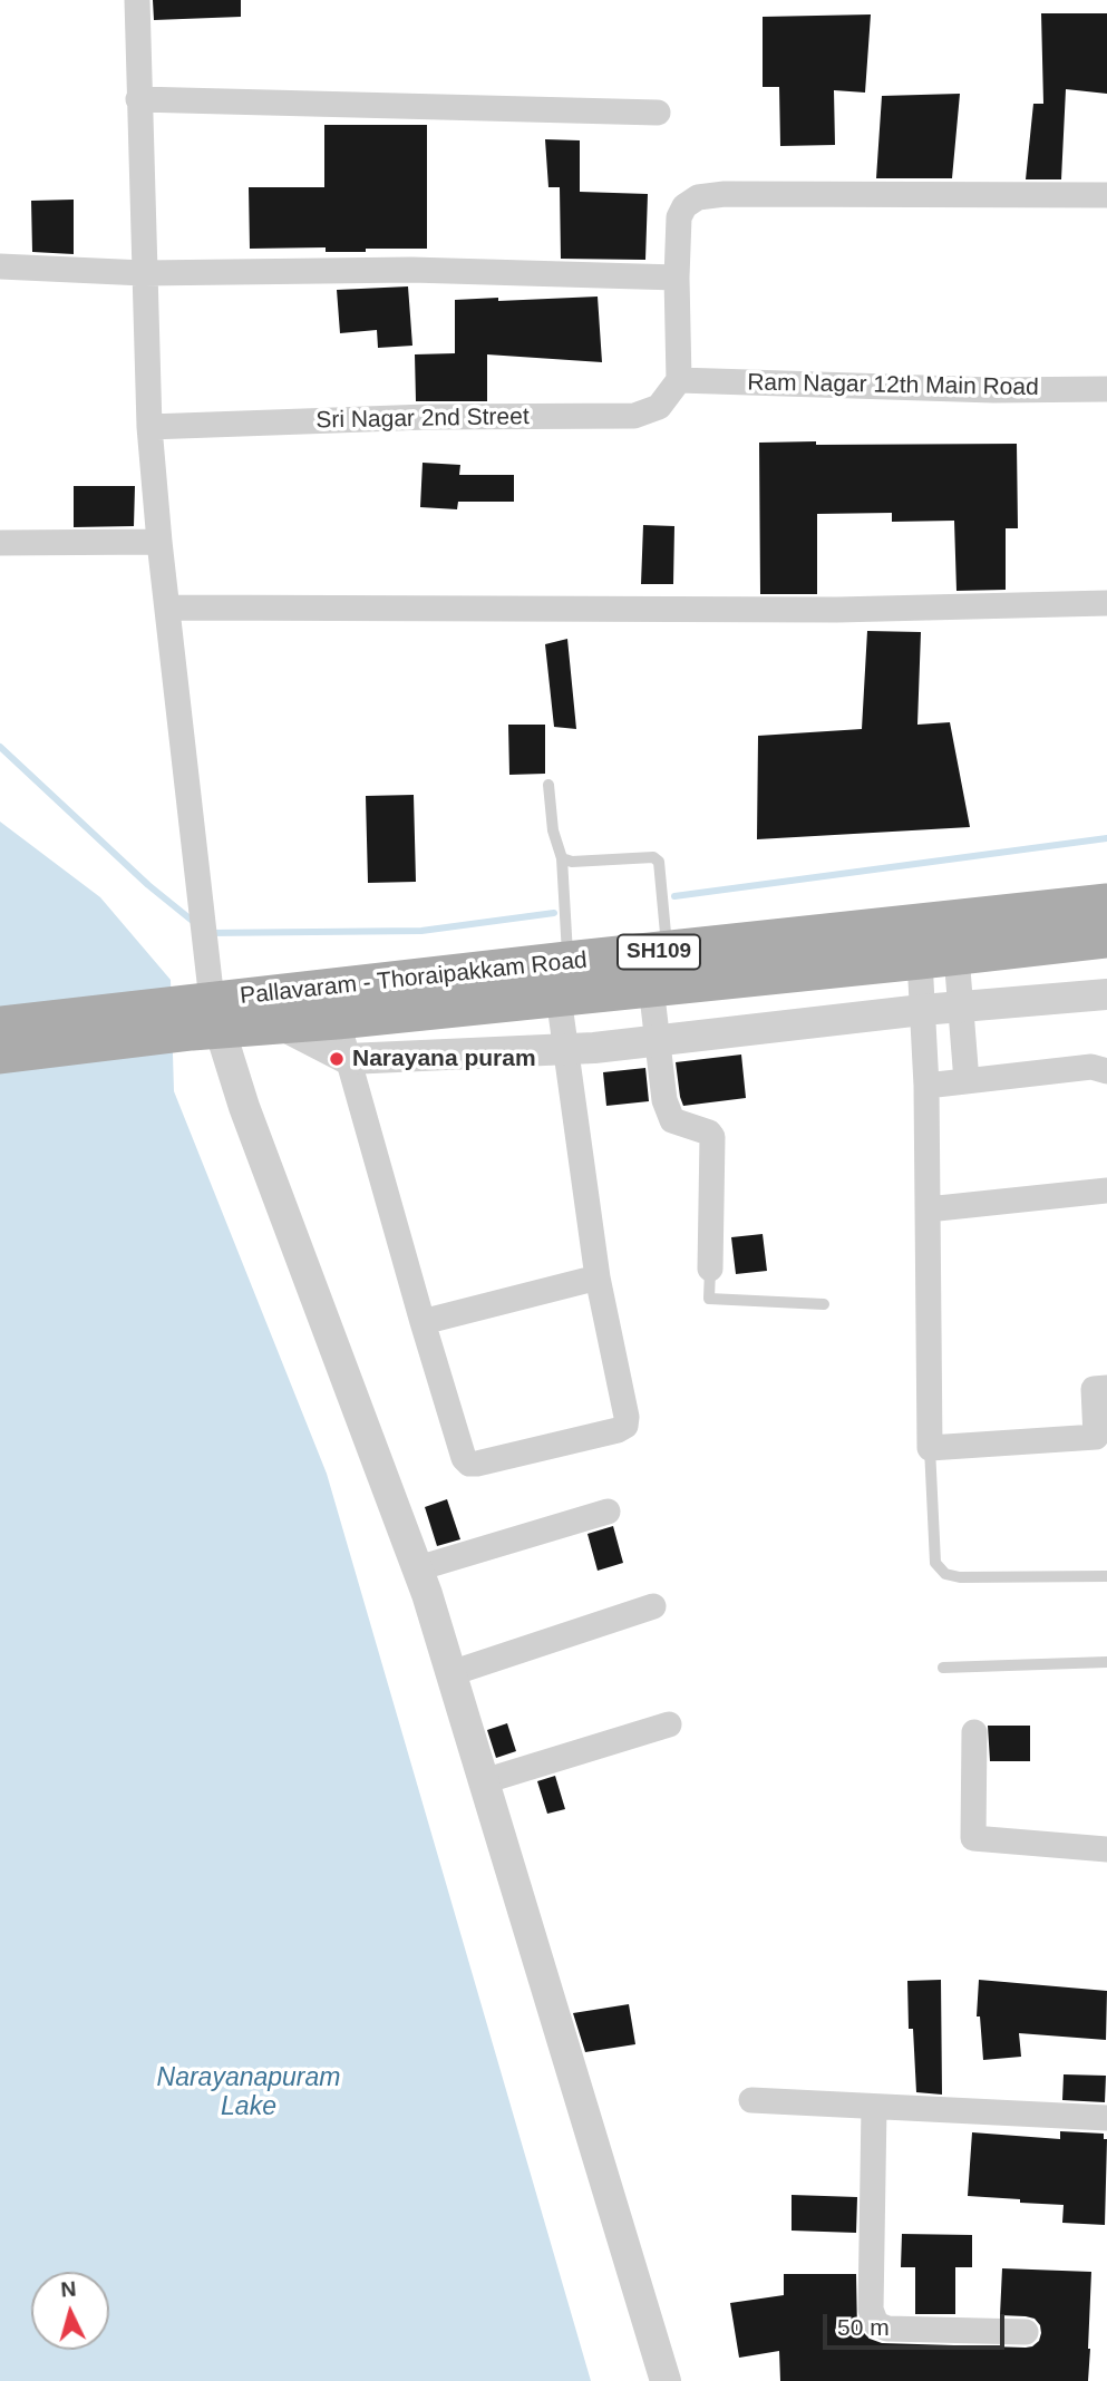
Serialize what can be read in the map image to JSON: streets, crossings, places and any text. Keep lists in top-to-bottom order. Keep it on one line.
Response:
{"streets":{"main road":["SH109","Pallavaram - Thoraipakkam Road"],"street":["Ram Nagar 12th Main Road","Sri Nagar 2nd Street"]},"crossings":[["Ram Nagar 12th Main Road","Sri Nagar 2nd Street"]],"water":["Narayanapuram Lake"],"places":["Narayana puram"],"scale_bar":"50 m","north":"top"}
